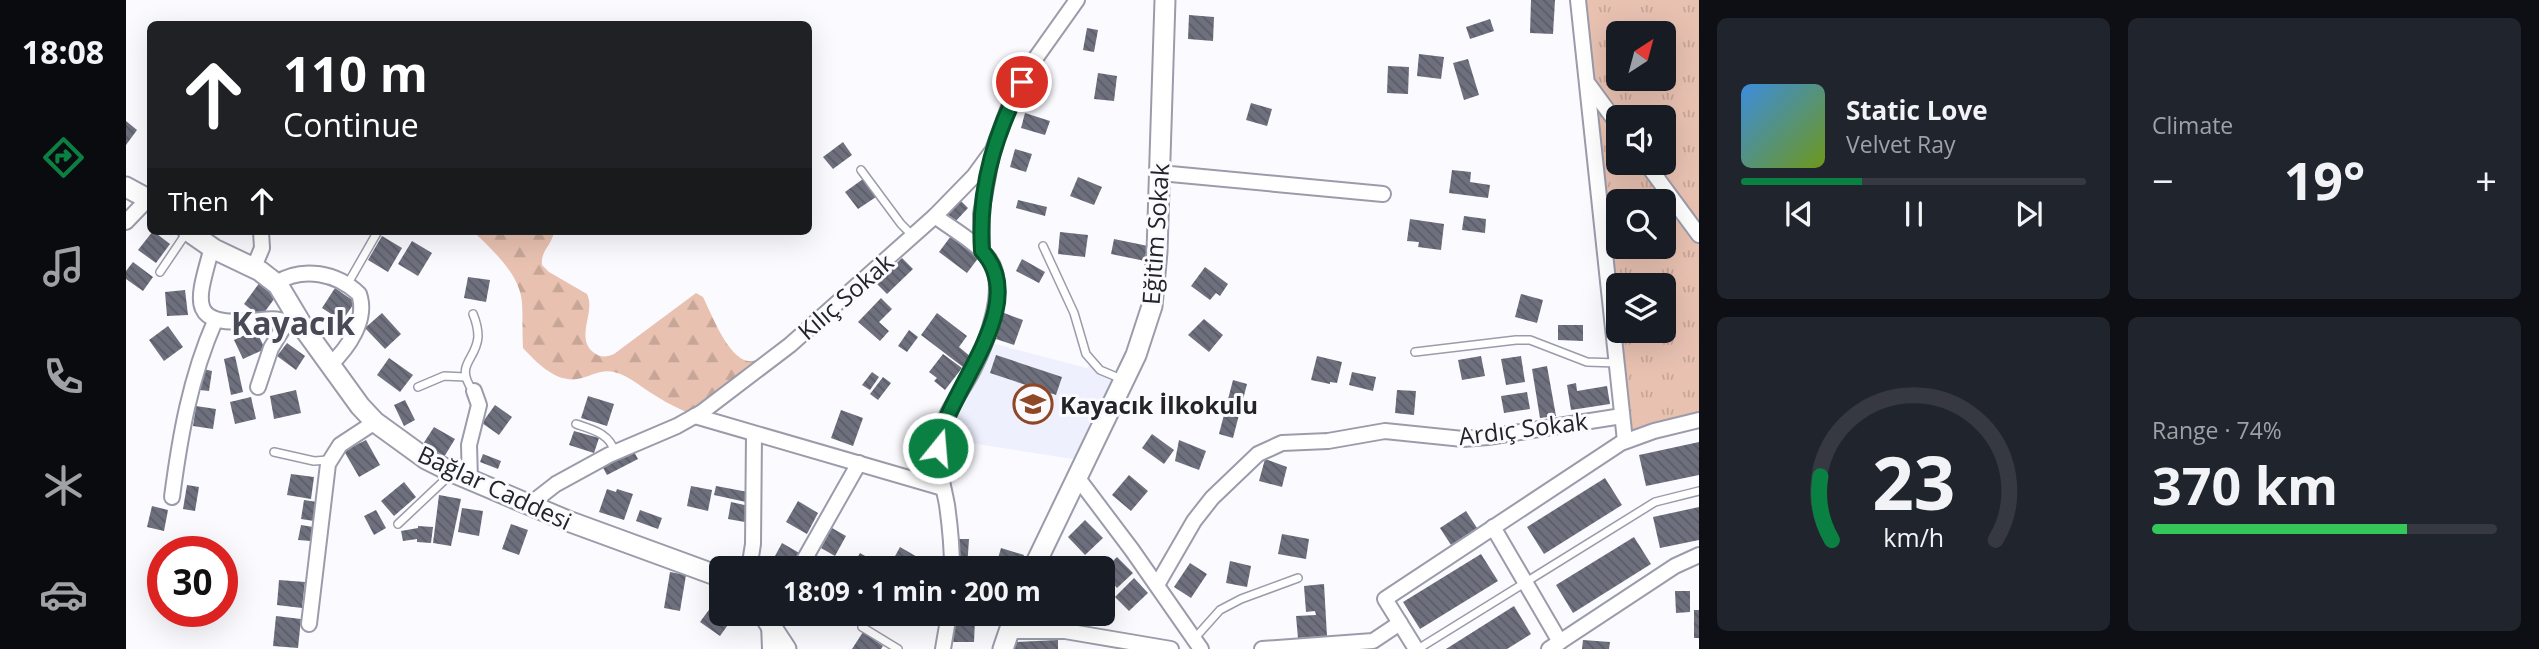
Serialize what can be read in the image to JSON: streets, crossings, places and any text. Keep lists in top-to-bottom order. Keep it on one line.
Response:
{"streets":{"street":["Eğitim Sokak","Kılıç Sokak","Ardıç Sokak","Bağlar Caddesi"]},"crossings":[["Kılıç Sokak","Bağlar Caddesi"]],"districts":["Kayacık"],"places":{"school or university":["Kayacık İlkokulu"]},"north":"top right","page":{"tabs":"18:08","tile":["Climate",["Range · 74%","370 km"]],"turn":["110 m","Continue"],"song":["Static Love","Velvet Ray"],"heat":["−","19°","+"],"then":"Then","limit":"30","trip":"18:09 · 1 min · 200 m","gauge":["23","km/h"]}}
